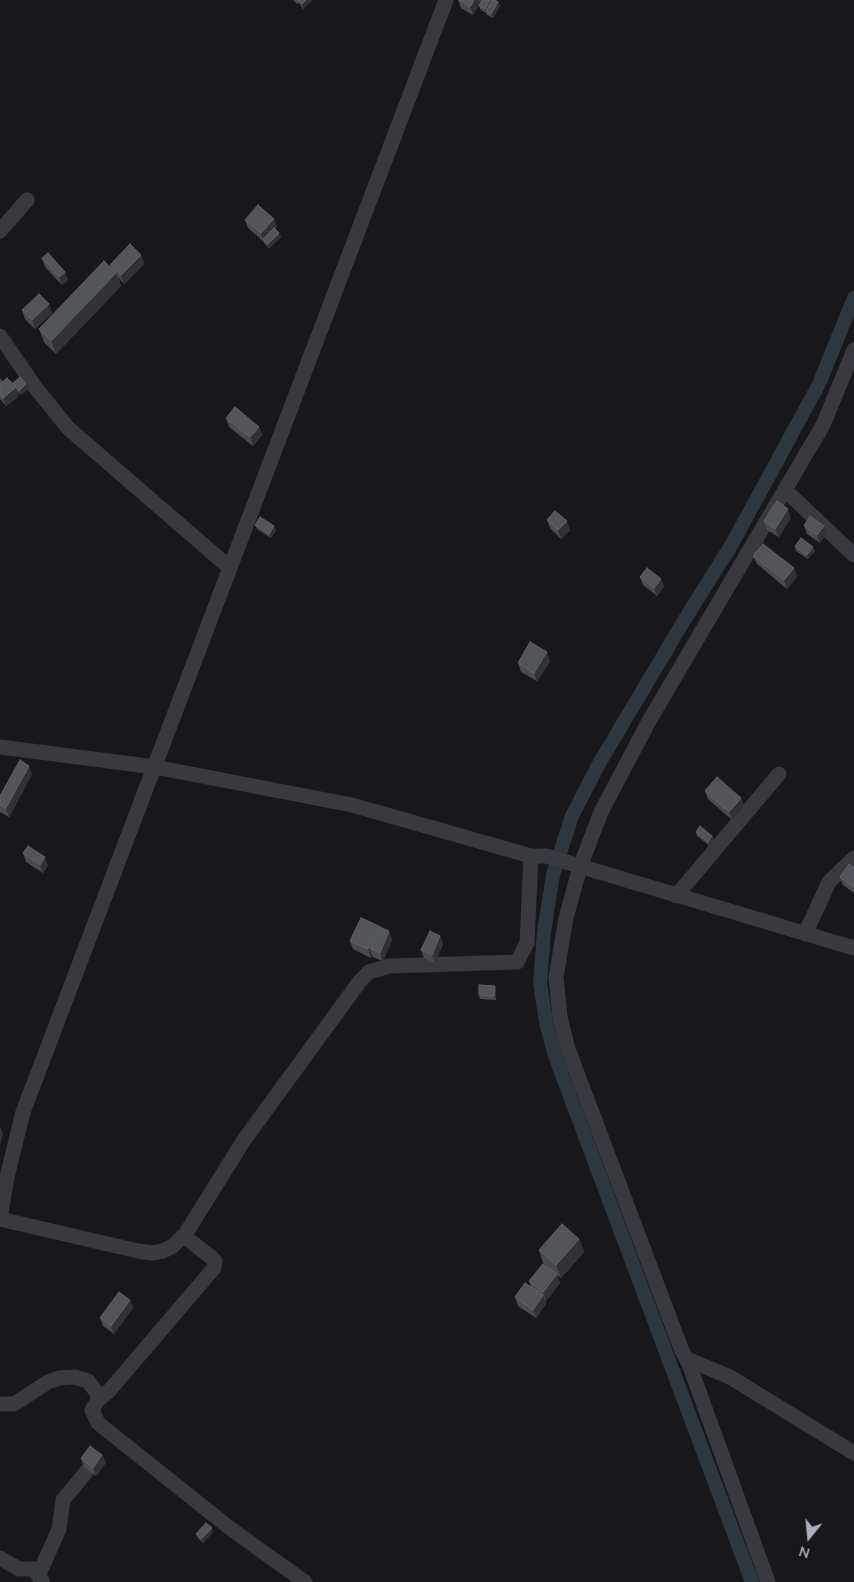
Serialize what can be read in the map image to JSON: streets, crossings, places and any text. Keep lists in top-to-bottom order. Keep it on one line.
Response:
{"north":"bottom"}
